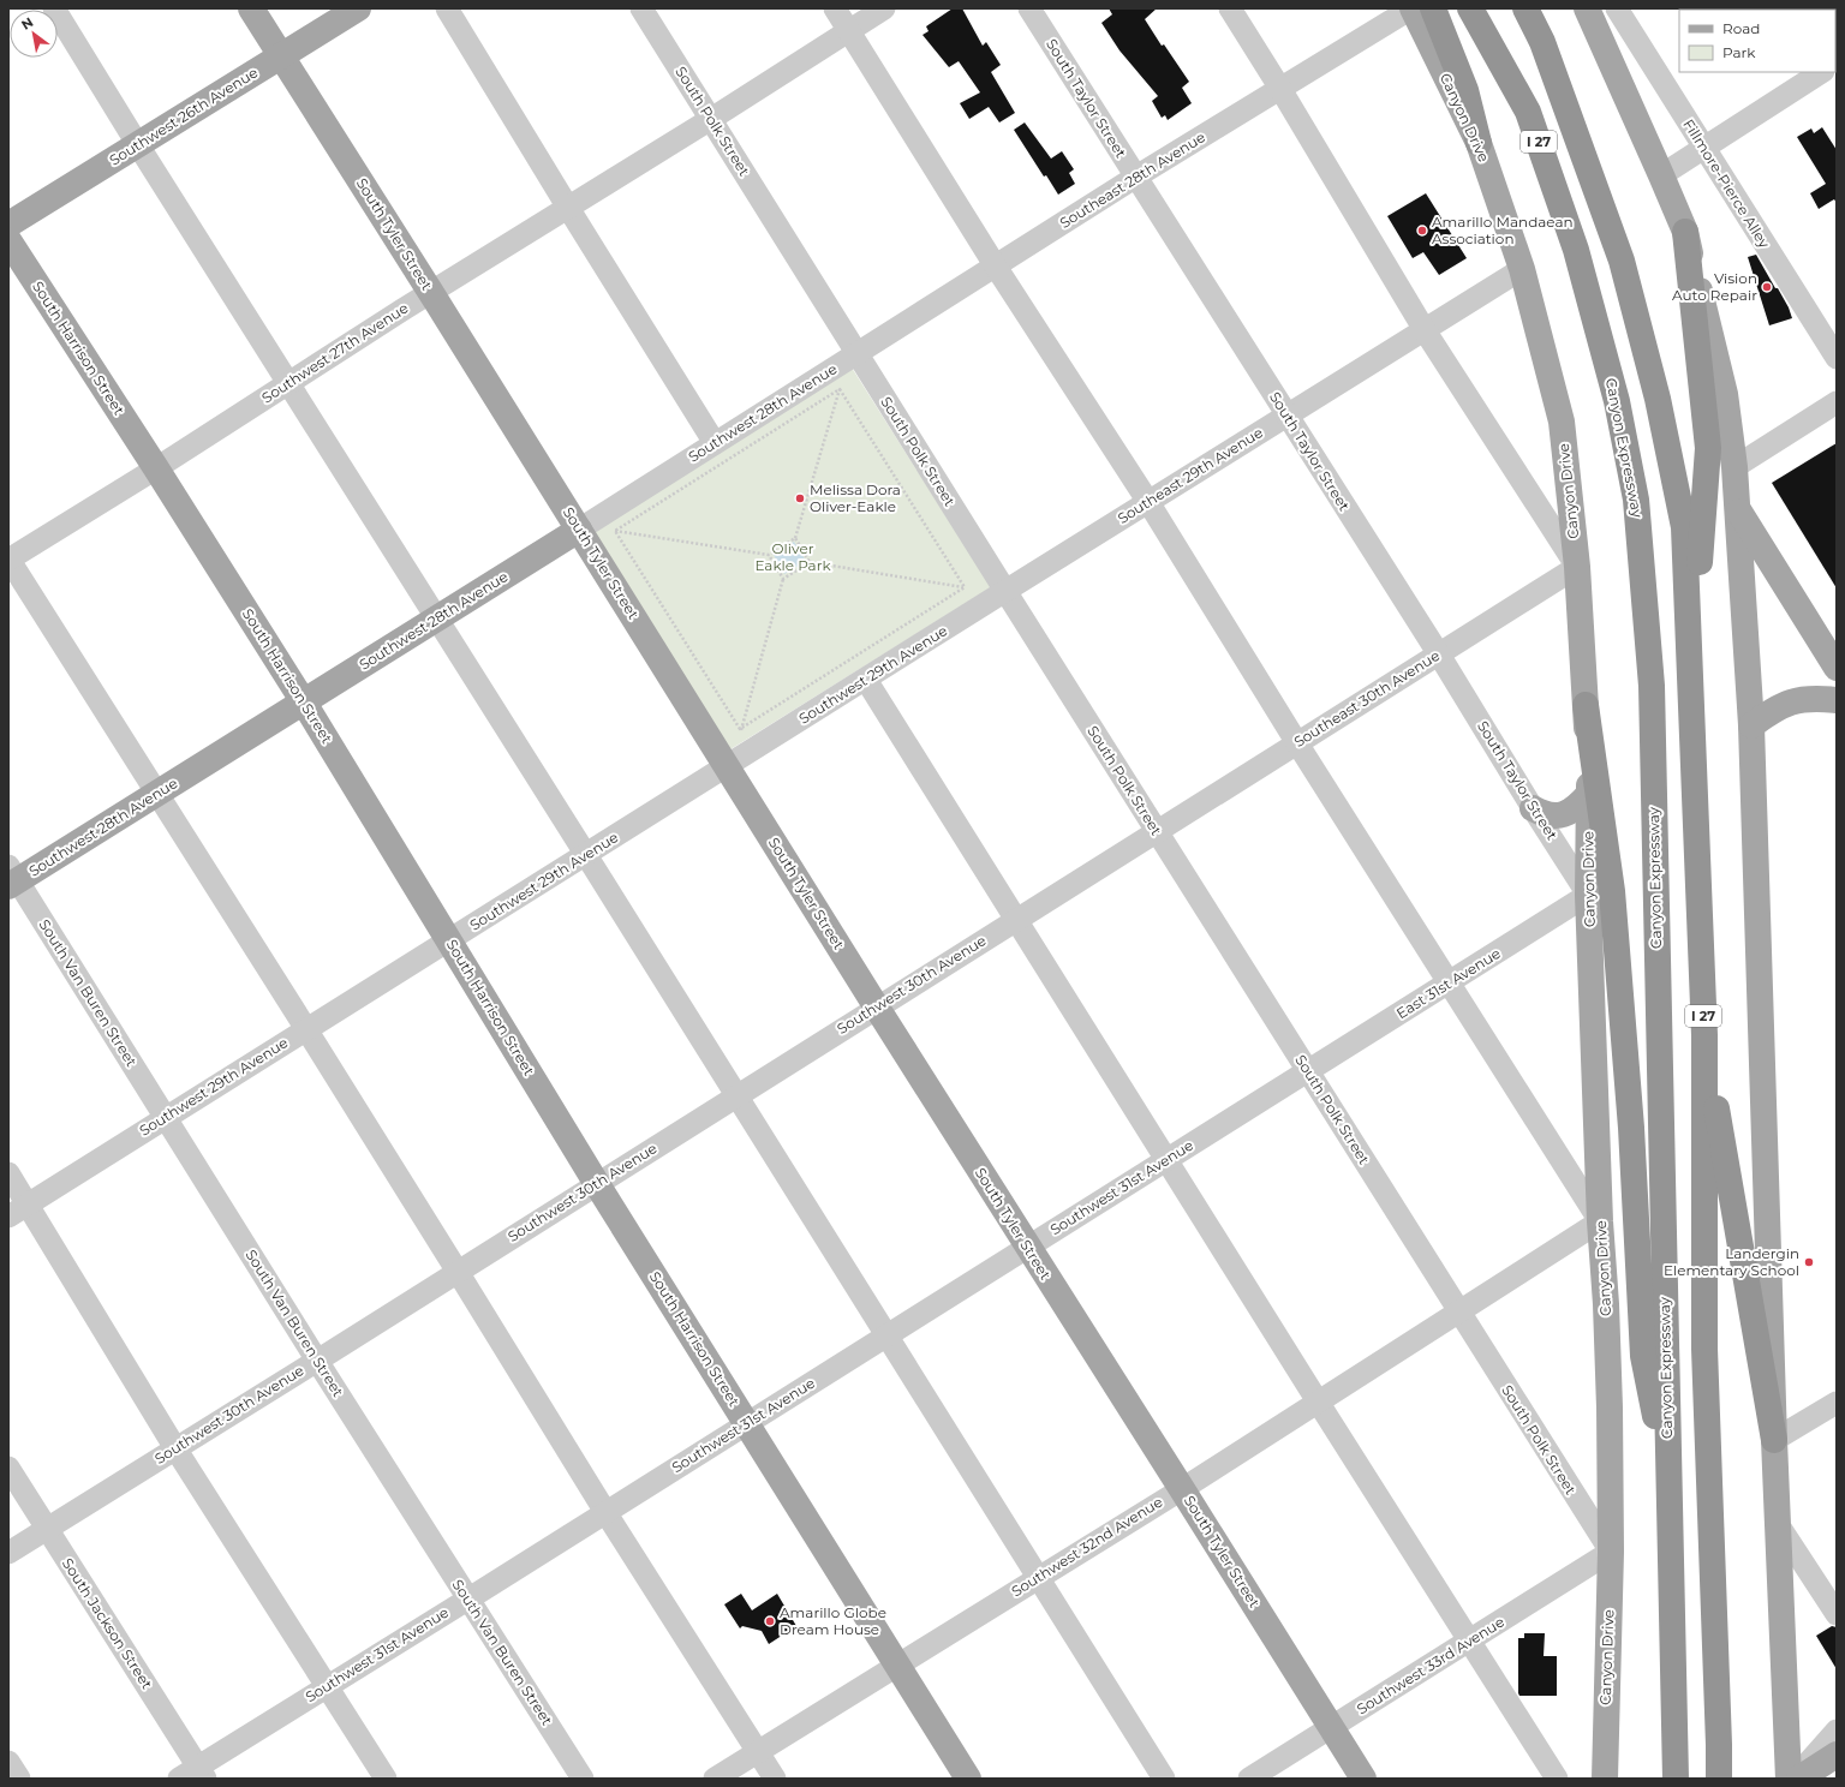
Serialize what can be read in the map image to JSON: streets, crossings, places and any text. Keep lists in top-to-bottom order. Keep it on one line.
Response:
{"streets":{"highway":["I 27","Canyon Expressway"],"main road":["Southwest 26th Avenue","Canyon Drive","South Tyler Street","South Harrison Street","Southwest 28th Avenue"],"street":["South Taylor Street","South Polk Street","Southeast 28th Avenue","Fillmore-Pierce Alley","Southwest 27th Avenue","Southeast 29th Avenue","Southwest 29th Avenue","Southeast 30th Avenue","East 31st Avenue","Southwest 30th Avenue","South Van Buren Street","Southwest 31st Avenue","Southwest 32nd Avenue","South Jackson Street","Southwest 33rd Avenue"]},"crossings":[["South Taylor Street","Canyon Drive"],["South Taylor Street","Southeast 28th Avenue"],["South Taylor Street","Southeast 29th Avenue"],["South Taylor Street","Southeast 30th Avenue"],["South Taylor Street","East 31st Avenue"],["Southwest 26th Avenue","South Tyler Street"],["Canyon Drive","South Polk Street"],["Canyon Drive","Southeast 28th Avenue"],["Canyon Drive","Southeast 29th Avenue"],["Canyon Drive","Southeast 30th Avenue"],["Canyon Drive","East 31st Avenue"],["Canyon Drive","Southwest 32nd Avenue"],["Canyon Drive","Southwest 33rd Avenue"],["South Polk Street","Southeast 28th Avenue"],["South Polk Street","Southwest 27th Avenue"],["South Polk Street","Southwest 28th Avenue"],["South Polk Street","Southeast 29th Avenue"],["South Polk Street","Southwest 29th Avenue"],["South Polk Street","Southeast 30th Avenue"],["South Polk Street","East 31st Avenue"],["South Polk Street","Southwest 30th Avenue"],["South Polk Street","Southwest 31st Avenue"],["South Polk Street","Southwest 32nd Avenue"],["South Polk Street","Southwest 33rd Avenue"],["Southeast 28th Avenue","Southwest 28th Avenue"],["South Tyler Street","Southwest 27th Avenue"],["South Tyler Street","Southwest 28th Avenue"],["South Tyler Street","Southwest 29th Avenue"],["South Tyler Street","Southwest 30th Avenue"],["South Tyler Street","Southwest 31st Avenue"],["South Tyler Street","Southwest 32nd Avenue"],["South Tyler Street","Southwest 33rd Avenue"],["South Harrison Street","Southwest 27th Avenue"],["South Harrison Street","Southwest 28th Avenue"],["South Harrison Street","Southwest 29th Avenue"],["South Harrison Street","Southwest 30th Avenue"],["South Harrison Street","Southwest 31st Avenue"],["South Harrison Street","Southwest 32nd Avenue"],["Southwest 28th Avenue","South Van Buren Street"],["Southeast 29th Avenue","Southwest 29th Avenue"],["Southwest 29th Avenue","South Van Buren Street"],["Southeast 30th Avenue","Southwest 30th Avenue"],["East 31st Avenue","Southwest 31st Avenue"],["Southwest 30th Avenue","South Van Buren Street"],["Southwest 30th Avenue","South Jackson Street"],["South Van Buren Street","Southwest 31st Avenue"],["Southwest 31st Avenue","South Jackson Street"]],"parks":["Oliver Eakle Park"],"places":["Amarillo Mandaean Association","Vision Auto Repair","Melissa Dora Oliver-Eakle","Landergin Elementary School","Amarillo Globe Dream House"],"legend":["Road","Park"],"north":"top left"}
